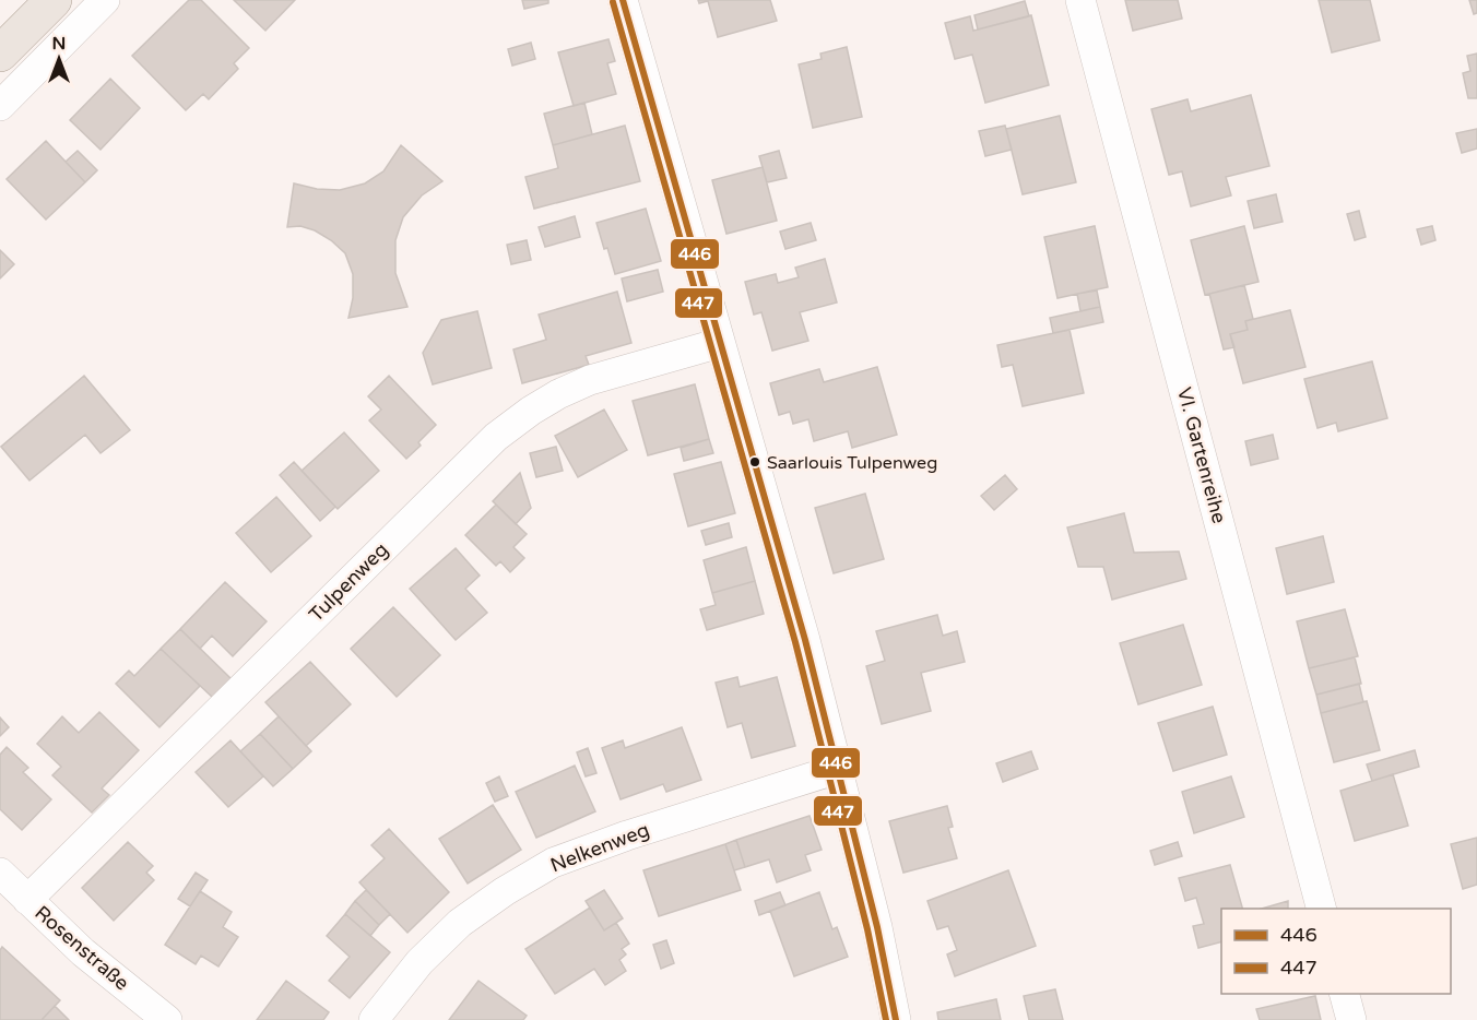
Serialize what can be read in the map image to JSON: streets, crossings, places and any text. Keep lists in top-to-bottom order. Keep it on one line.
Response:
{"streets":{"street":["VI. Gartenreihe","Tulpenweg","Nelkenweg","Rosenstraße"]},"crossings":[["Tulpenweg","Rosenstraße"]],"places":["Saarlouis Tulpenweg"],"lines":["transit line 446","transit line 447"],"legend":["446","447"],"north":"top"}
